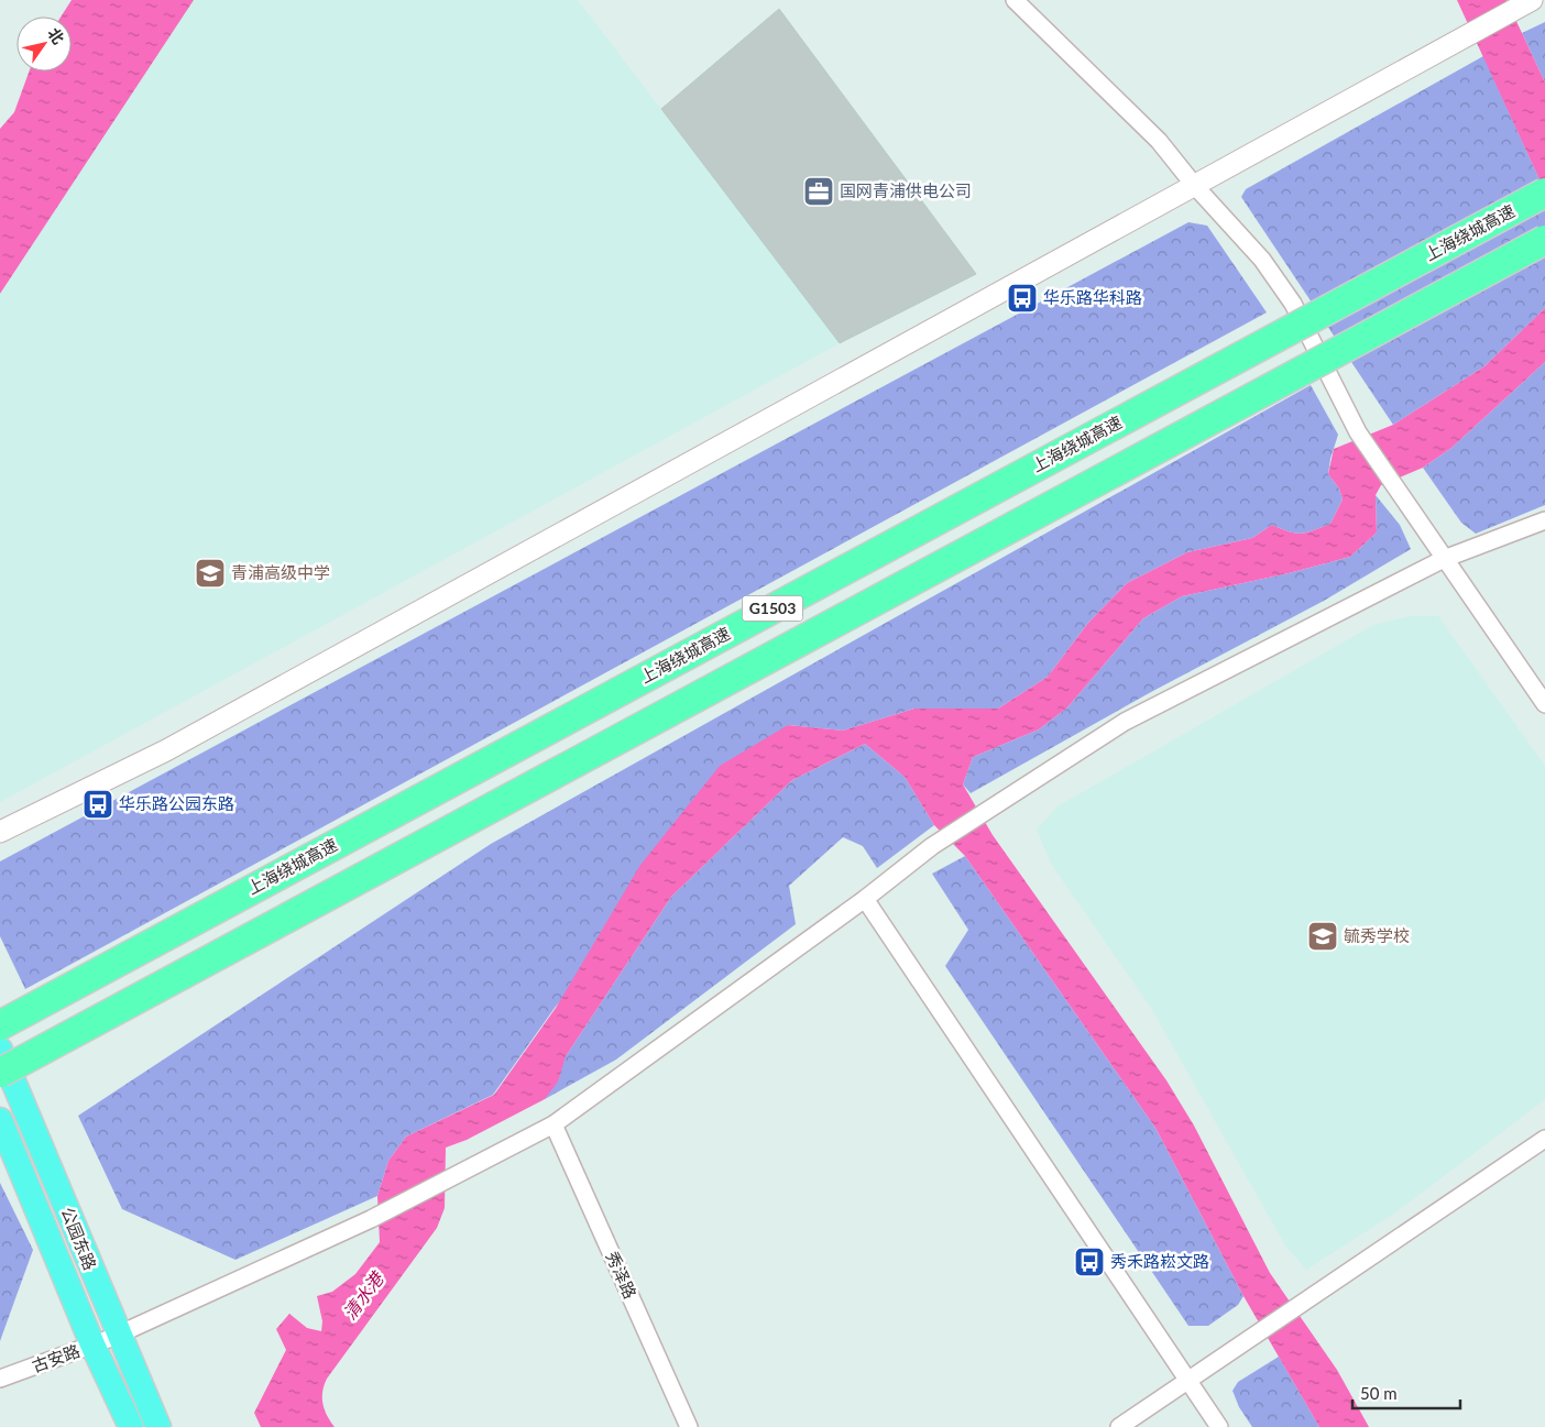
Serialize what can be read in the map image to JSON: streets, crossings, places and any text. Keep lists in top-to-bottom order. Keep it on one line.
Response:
{"streets":{"highway":["上海绕城高速","G1503"],"main road":["公园东路"],"street":["秀泽路","古安路"]},"crossings":[["公园东路","古安路"],["秀泽路","古安路"]],"water":["清水港"],"places":{"office":["国网青浦供电公司"],"bus stop":["华乐路华科路","华乐路公园东路","秀禾路崧文路"],"school or university":["青浦高级中学","毓秀学校"]},"scale_bar":"50 m","north":"top right"}
